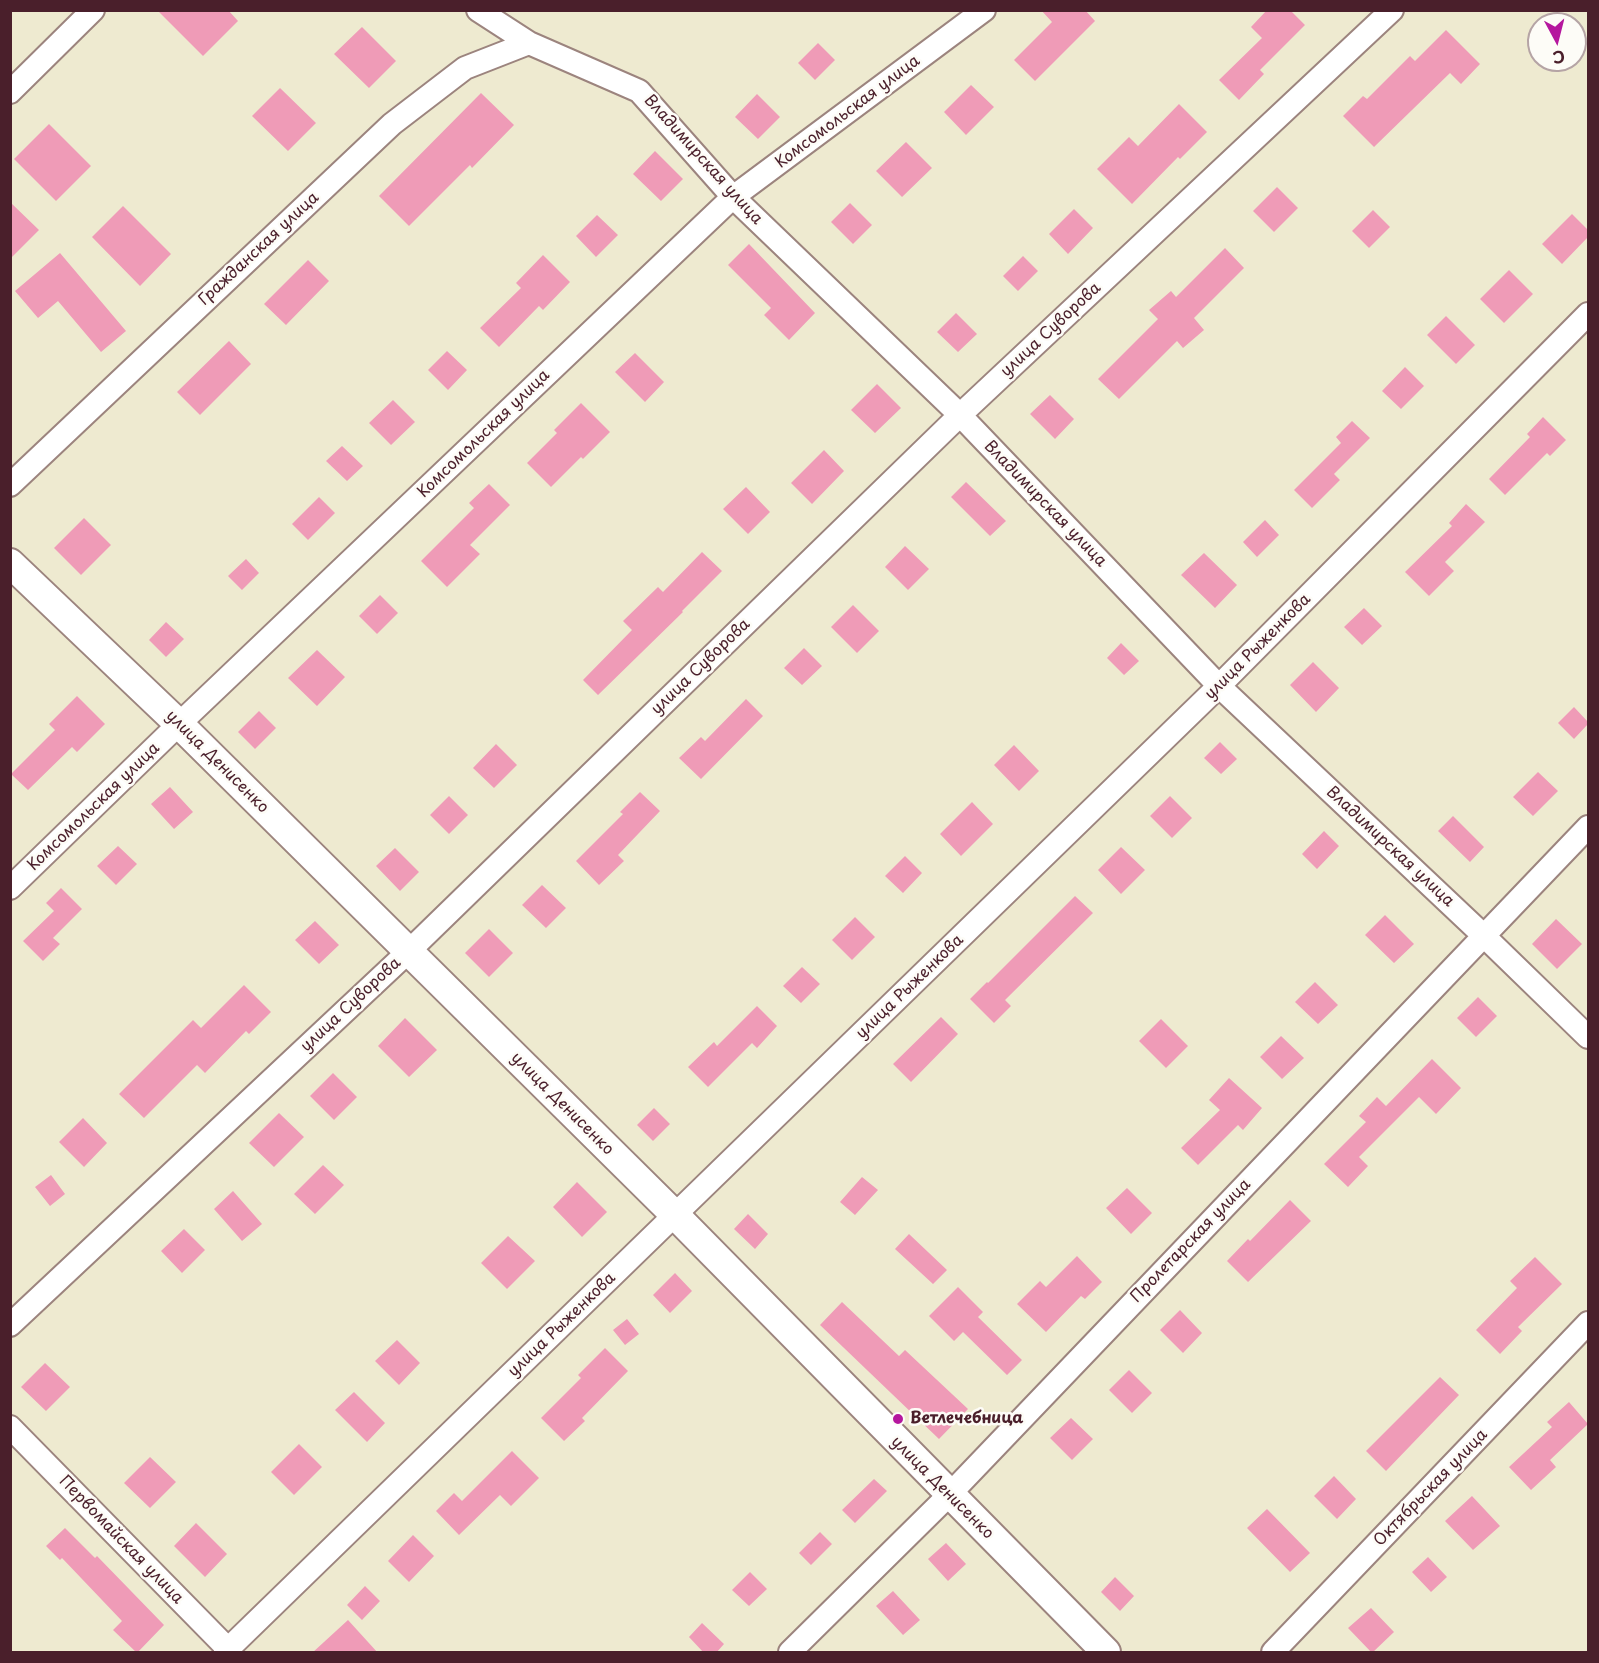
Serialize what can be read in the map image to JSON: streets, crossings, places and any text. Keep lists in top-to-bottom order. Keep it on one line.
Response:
{"streets":{"street":["Комсомольская улица","Владимирская улица","Гражданская улица","улица Суворова","улица Рыженкова","улица Денисенко","Пролетарская улица","Октябрьская улица","Первомайская улица"]},"crossings":[["Комсомольская улица","Владимирская улица"],["Комсомольская улица","улица Денисенко"],["Владимирская улица","Гражданская улица"],["Владимирская улица","улица Суворова"],["Владимирская улица","улица Рыженкова"],["Владимирская улица","Пролетарская улица"],["улица Суворова","улица Денисенко"],["улица Рыженкова","улица Денисенко"],["улица Рыженкова","Первомайская улица"],["улица Денисенко","Пролетарская улица"]],"places":["Ветлечебница"],"north":"bottom"}
